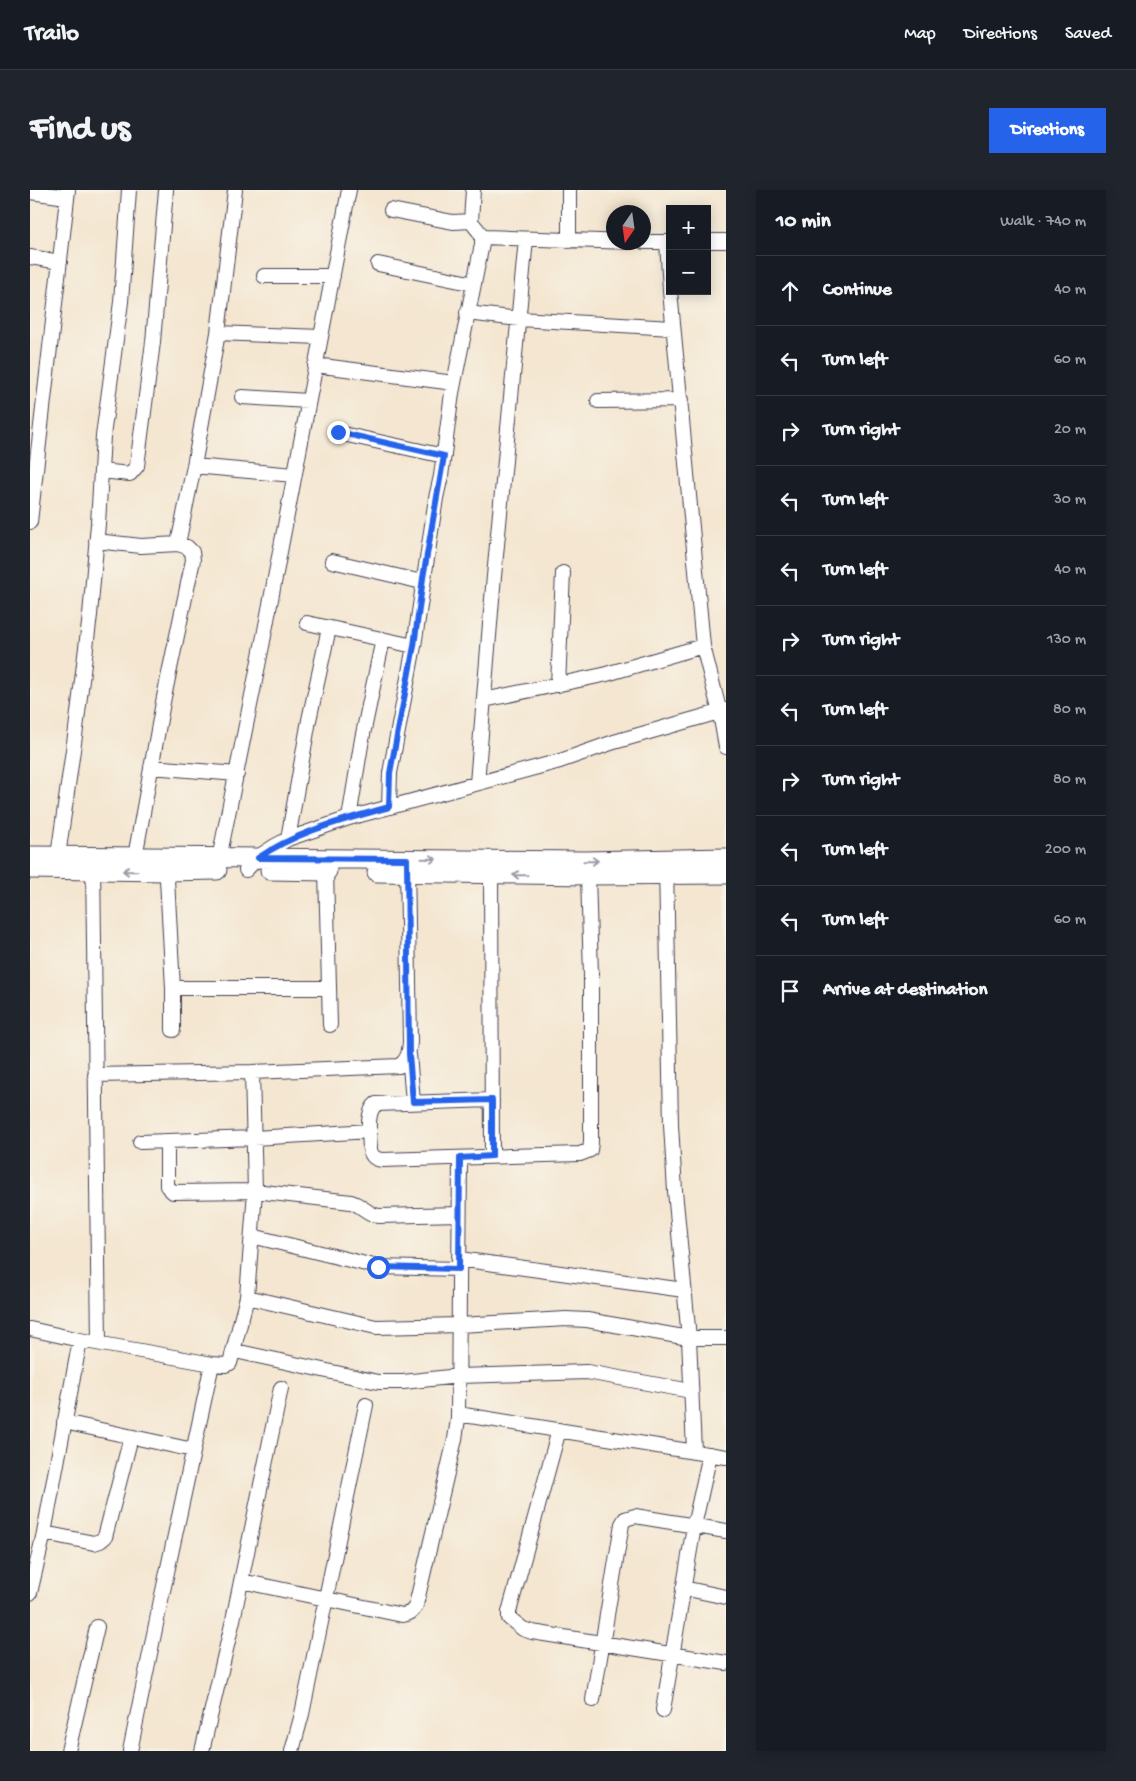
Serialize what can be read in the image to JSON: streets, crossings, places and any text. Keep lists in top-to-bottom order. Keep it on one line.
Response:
{"north":"bottom","page":{"header":"Trailo","nav":["Map","Directions","Saved"],"buttons":"Directions","title":"Find us","heading":["10 min","Walk · 740 m"],"map_buttons":["+","−"],"list":[["Continue","40 m"],["Turn left","60 m"],["Turn right","20 m"],["Turn left","30 m"],["Turn left","40 m"],["Turn right","130 m"],["Turn left","80 m"],["Turn right","80 m"],["Turn left","200 m"],["Turn left","60 m"],"Arrive at destination"]}}
